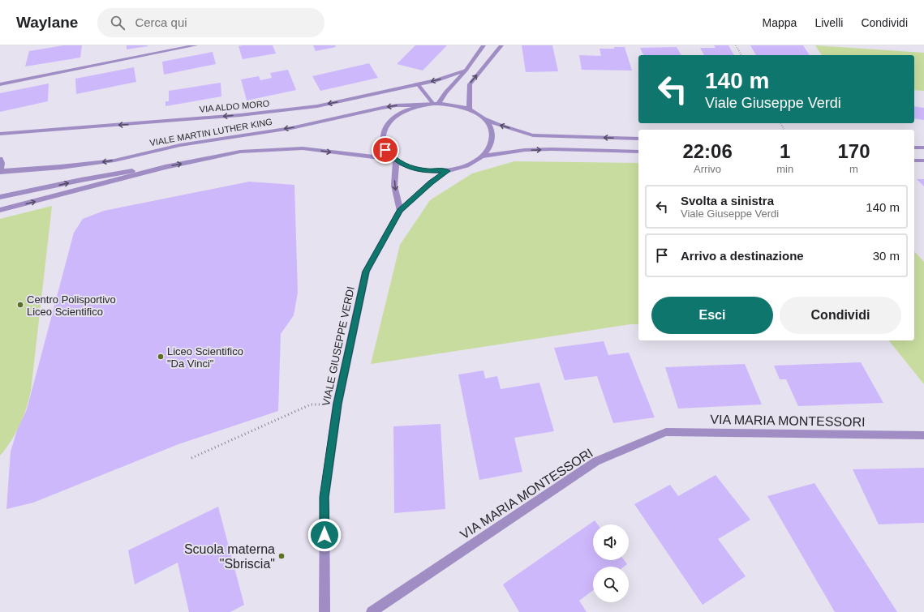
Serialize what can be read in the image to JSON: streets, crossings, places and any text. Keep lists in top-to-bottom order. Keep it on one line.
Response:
{"streets":{"street":["VIA ALDO MORO","VIALE MARTIN LUTHER KING","VIALE GIUSEPPE VERDI","VIA MARIA MONTESSORI"]},"crossings":[["VIALE MARTIN LUTHER KING","VIALE GIUSEPPE VERDI"]],"places":["Centro Polisportivo Liceo Scientifico","Liceo Scientifico \"Da Vinci\"","Scuola materna \"Sbriscia\""],"page":{"header":"Waylane","search":"Cerca qui","nav":["Mappa","Livelli","Condividi"],"turn":["140 m","Viale Giuseppe Verdi"],"eta":["22:06","Arrivo","1","min","170","m"],"list":[{"name":"Svolta a sinistra","note":"Viale Giuseppe Verdi","value":"140 m"},{"name":"Arrivo a destinazione","value":"30 m"}],"buttons":["Esci","Condividi"]}}
